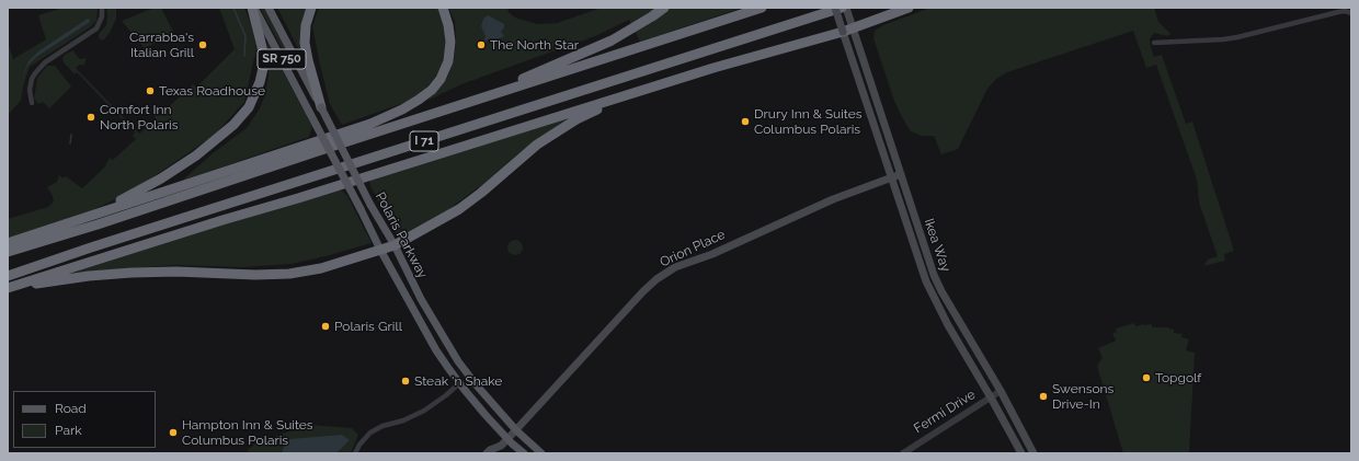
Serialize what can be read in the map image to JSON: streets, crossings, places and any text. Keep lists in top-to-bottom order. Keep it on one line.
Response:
{"streets":{"highway":["I 71"],"main road":["SR 750","Polaris Parkway","Ikea Way","Orion Place"],"street":["Fermi Drive"]},"crossings":[["Polaris Parkway","Orion Place"],["Ikea Way","Orion Place"],["Ikea Way","Fermi Drive"]],"places":["Carrabba's Italian Grill","The North Star","Texas Roadhouse","Comfort Inn North Polaris","Drury Inn & Suites Columbus Polaris","Polaris Grill","Topgolf","Steak 'n Shake","Swensons Drive-In","Hampton Inn & Suites Columbus Polaris"],"legend":["Road","Park"]}
